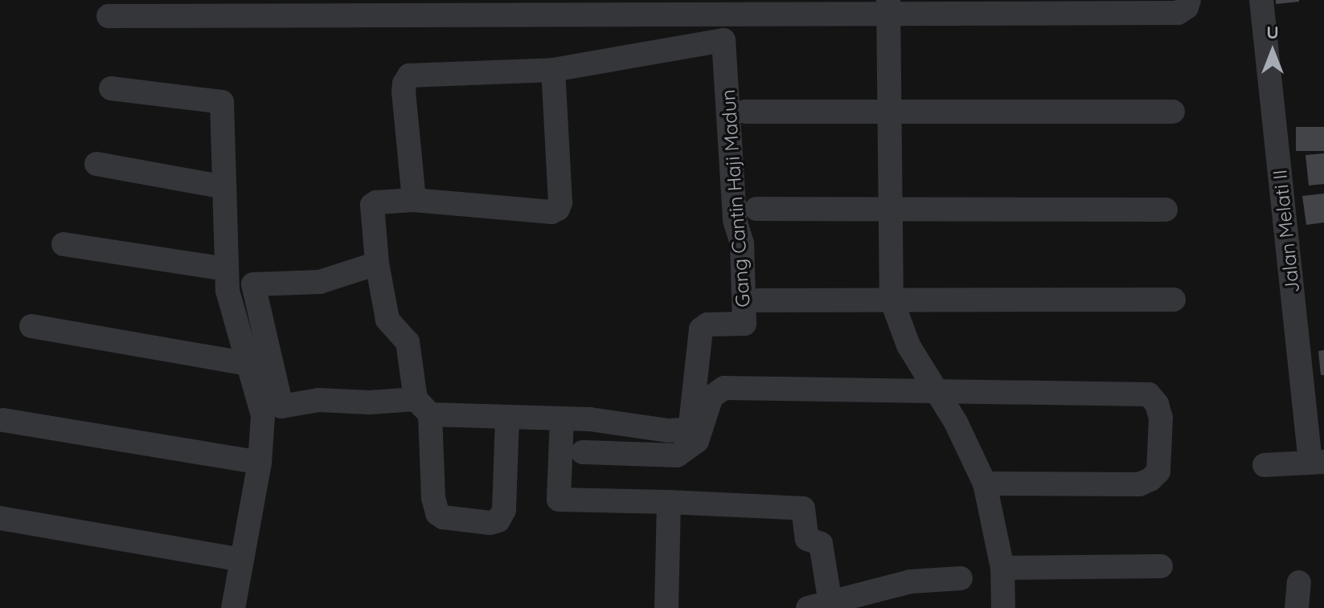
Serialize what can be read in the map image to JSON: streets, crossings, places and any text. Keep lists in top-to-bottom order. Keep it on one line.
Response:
{"streets":{"street":["Gang Cantin Haji Madun","Jalan Melati II"]},"north":"top"}
